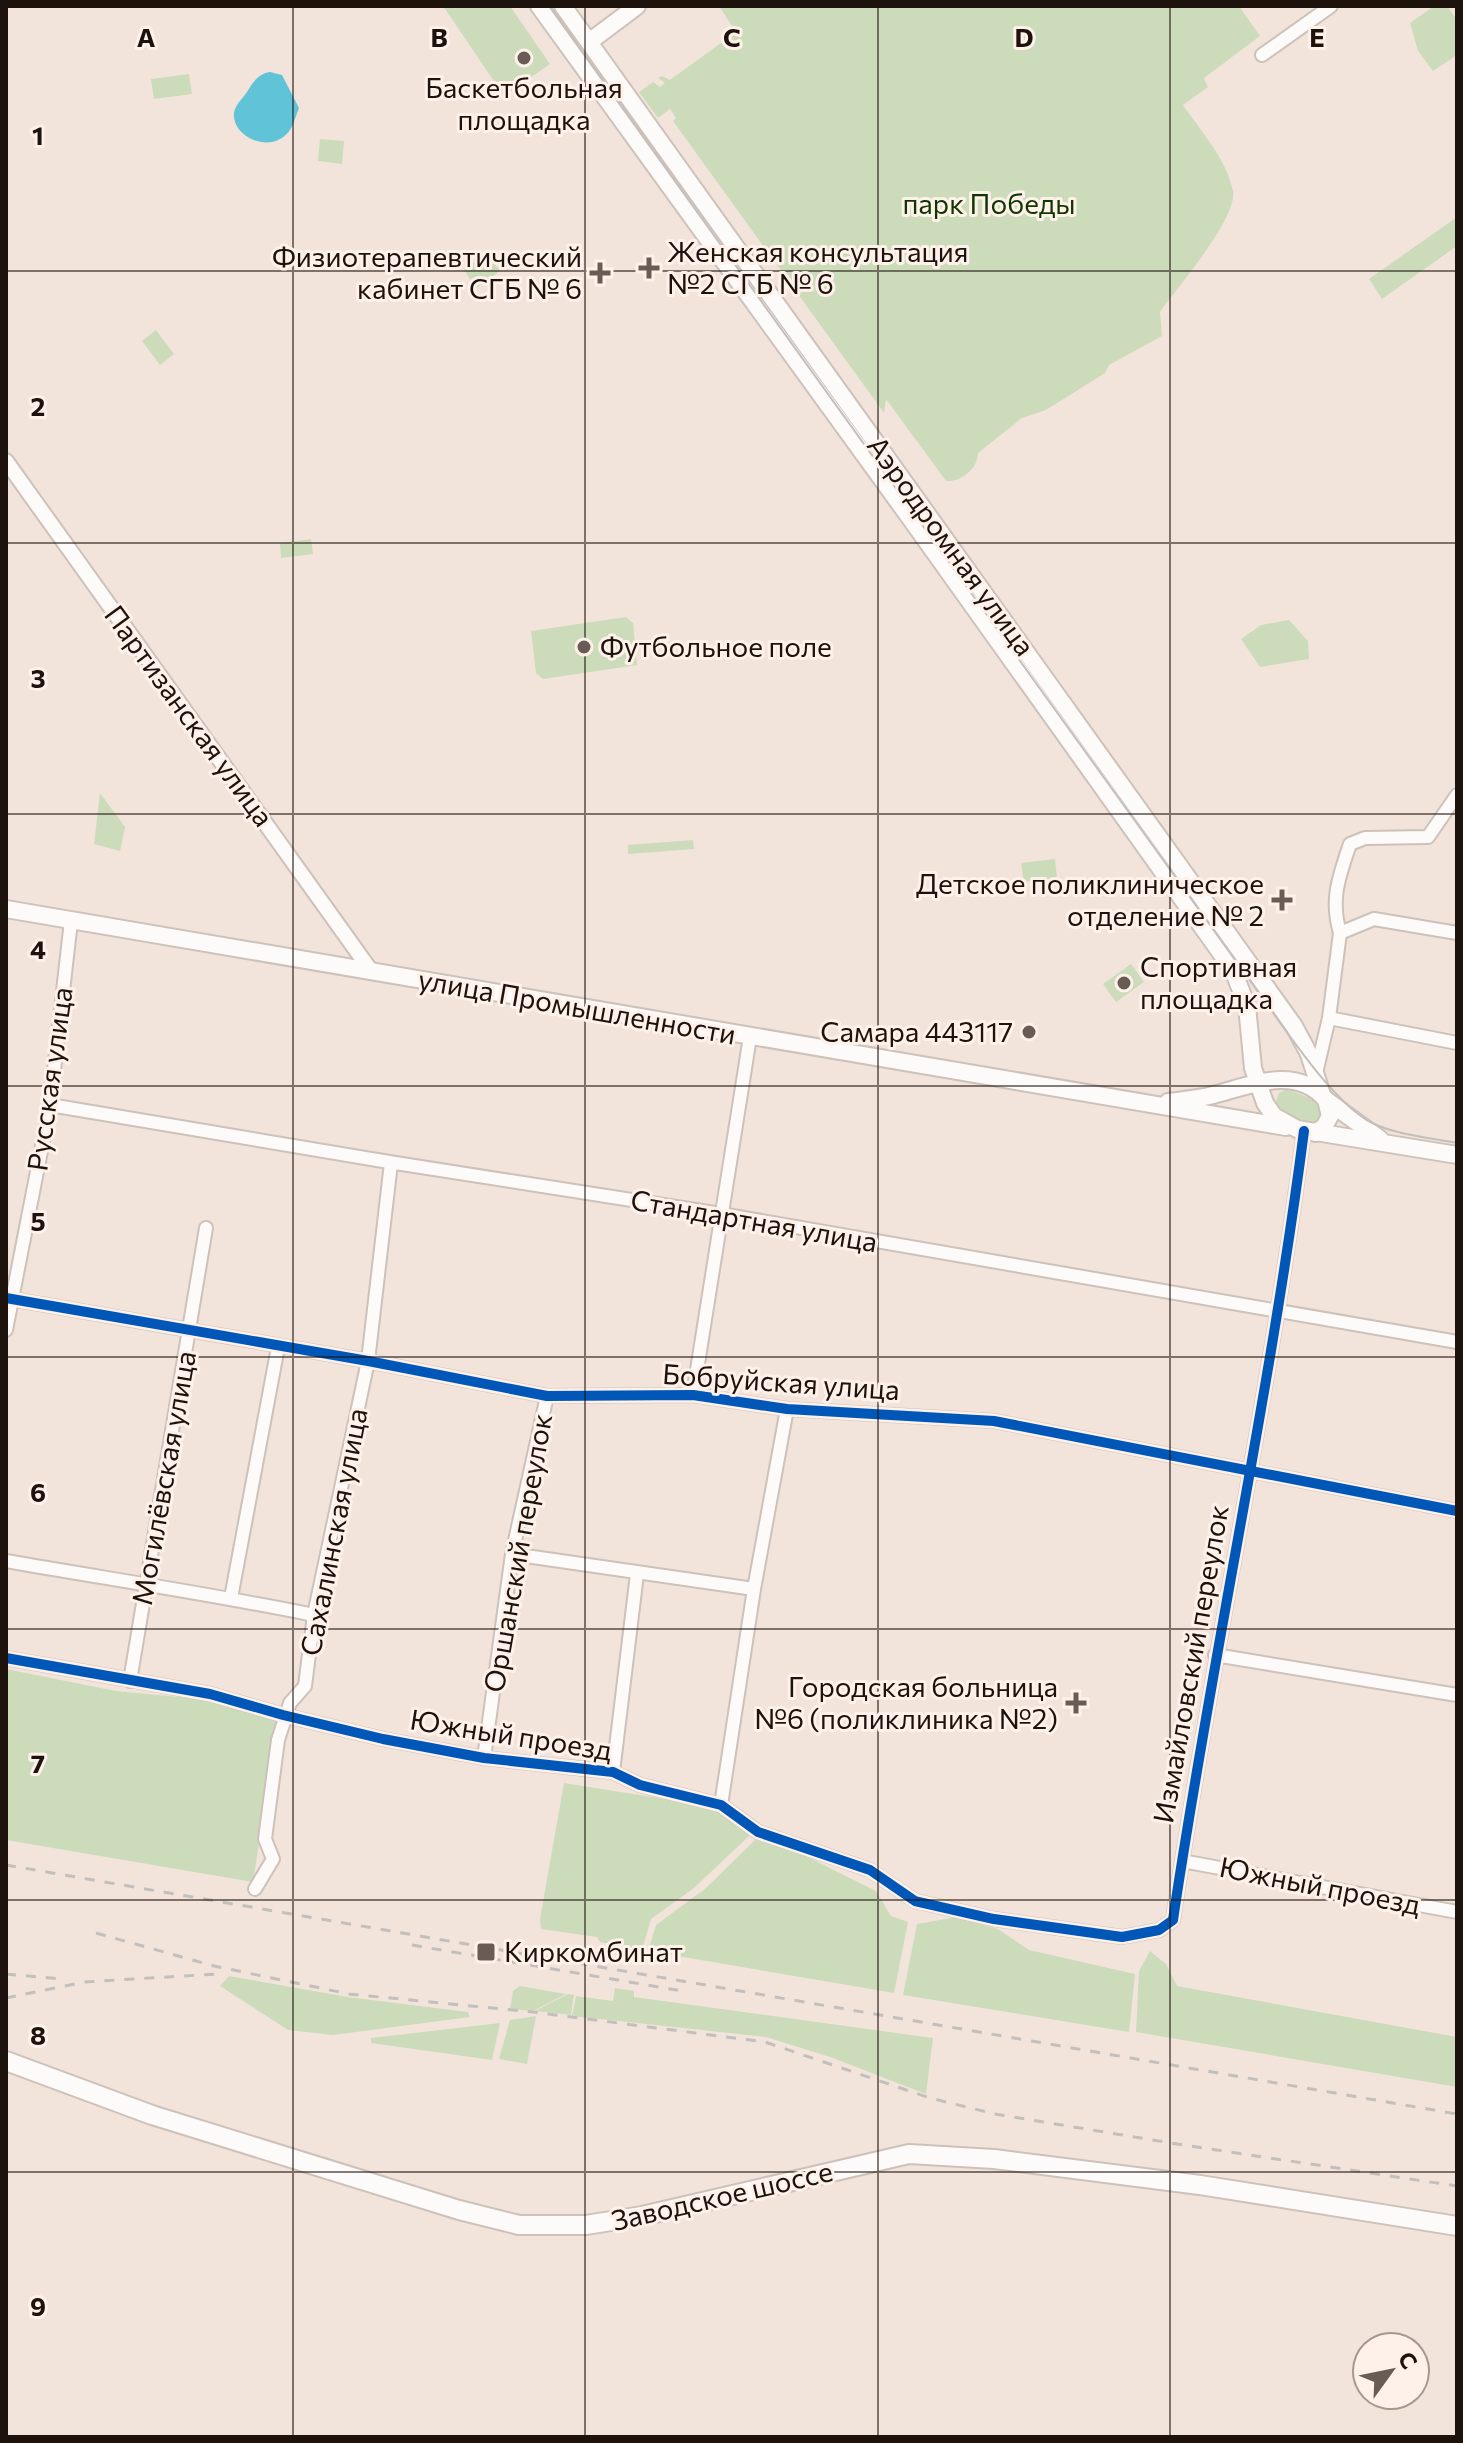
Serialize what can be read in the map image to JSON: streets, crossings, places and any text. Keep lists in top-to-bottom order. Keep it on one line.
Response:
{"streets":{"main road":["Аэродромная улица","улица Промышленности","Заводское шоссе"],"street":["Партизанская улица","Русская улица","Стандартная улица","Бобруйская улица","Могилёвская улица","Сахалинская улица","Оршанский переулок","Измайловский переулок","Южный проезд"]},"crossings":[["Аэродромная улица","улица Промышленности"],["Аэродромная улица","Измайловский переулок"],["Партизанская улица","улица Промышленности"],["улица Промышленности","Русская улица"],["улица Промышленности","Измайловский переулок"],["Русская улица","Стандартная улица"],["Русская улица","Бобруйская улица"],["Стандартная улица","Сахалинская улица"],["Стандартная улица","Измайловский переулок"],["Бобруйская улица","Могилёвская улица"],["Бобруйская улица","Сахалинская улица"],["Бобруйская улица","Оршанский переулок"],["Бобруйская улица","Измайловский переулок"],["Могилёвская улица","Южный проезд"],["Сахалинская улица","Южный проезд"],["Оршанский переулок","Южный проезд"],["Измайловский переулок","Южный проезд"]],"parks":["парк Победы"],"places":{"other":["Баскетбольная площадка","Футбольное поле","Спортивная площадка","Самара 443117"],"health":["Женская консультация №2 СГБ № 6","Физиотерапевтический кабинет СГБ № 6","Детское поликлиническое отделение № 2","Городская больница №6 (поликлиника №2)"],"transit":["Киркомбинат"]},"north":"top right","grid":{"columns":["A","B","C","D","E"],"rows":["1","2","3","4","5","6","7","8","9"]}}
